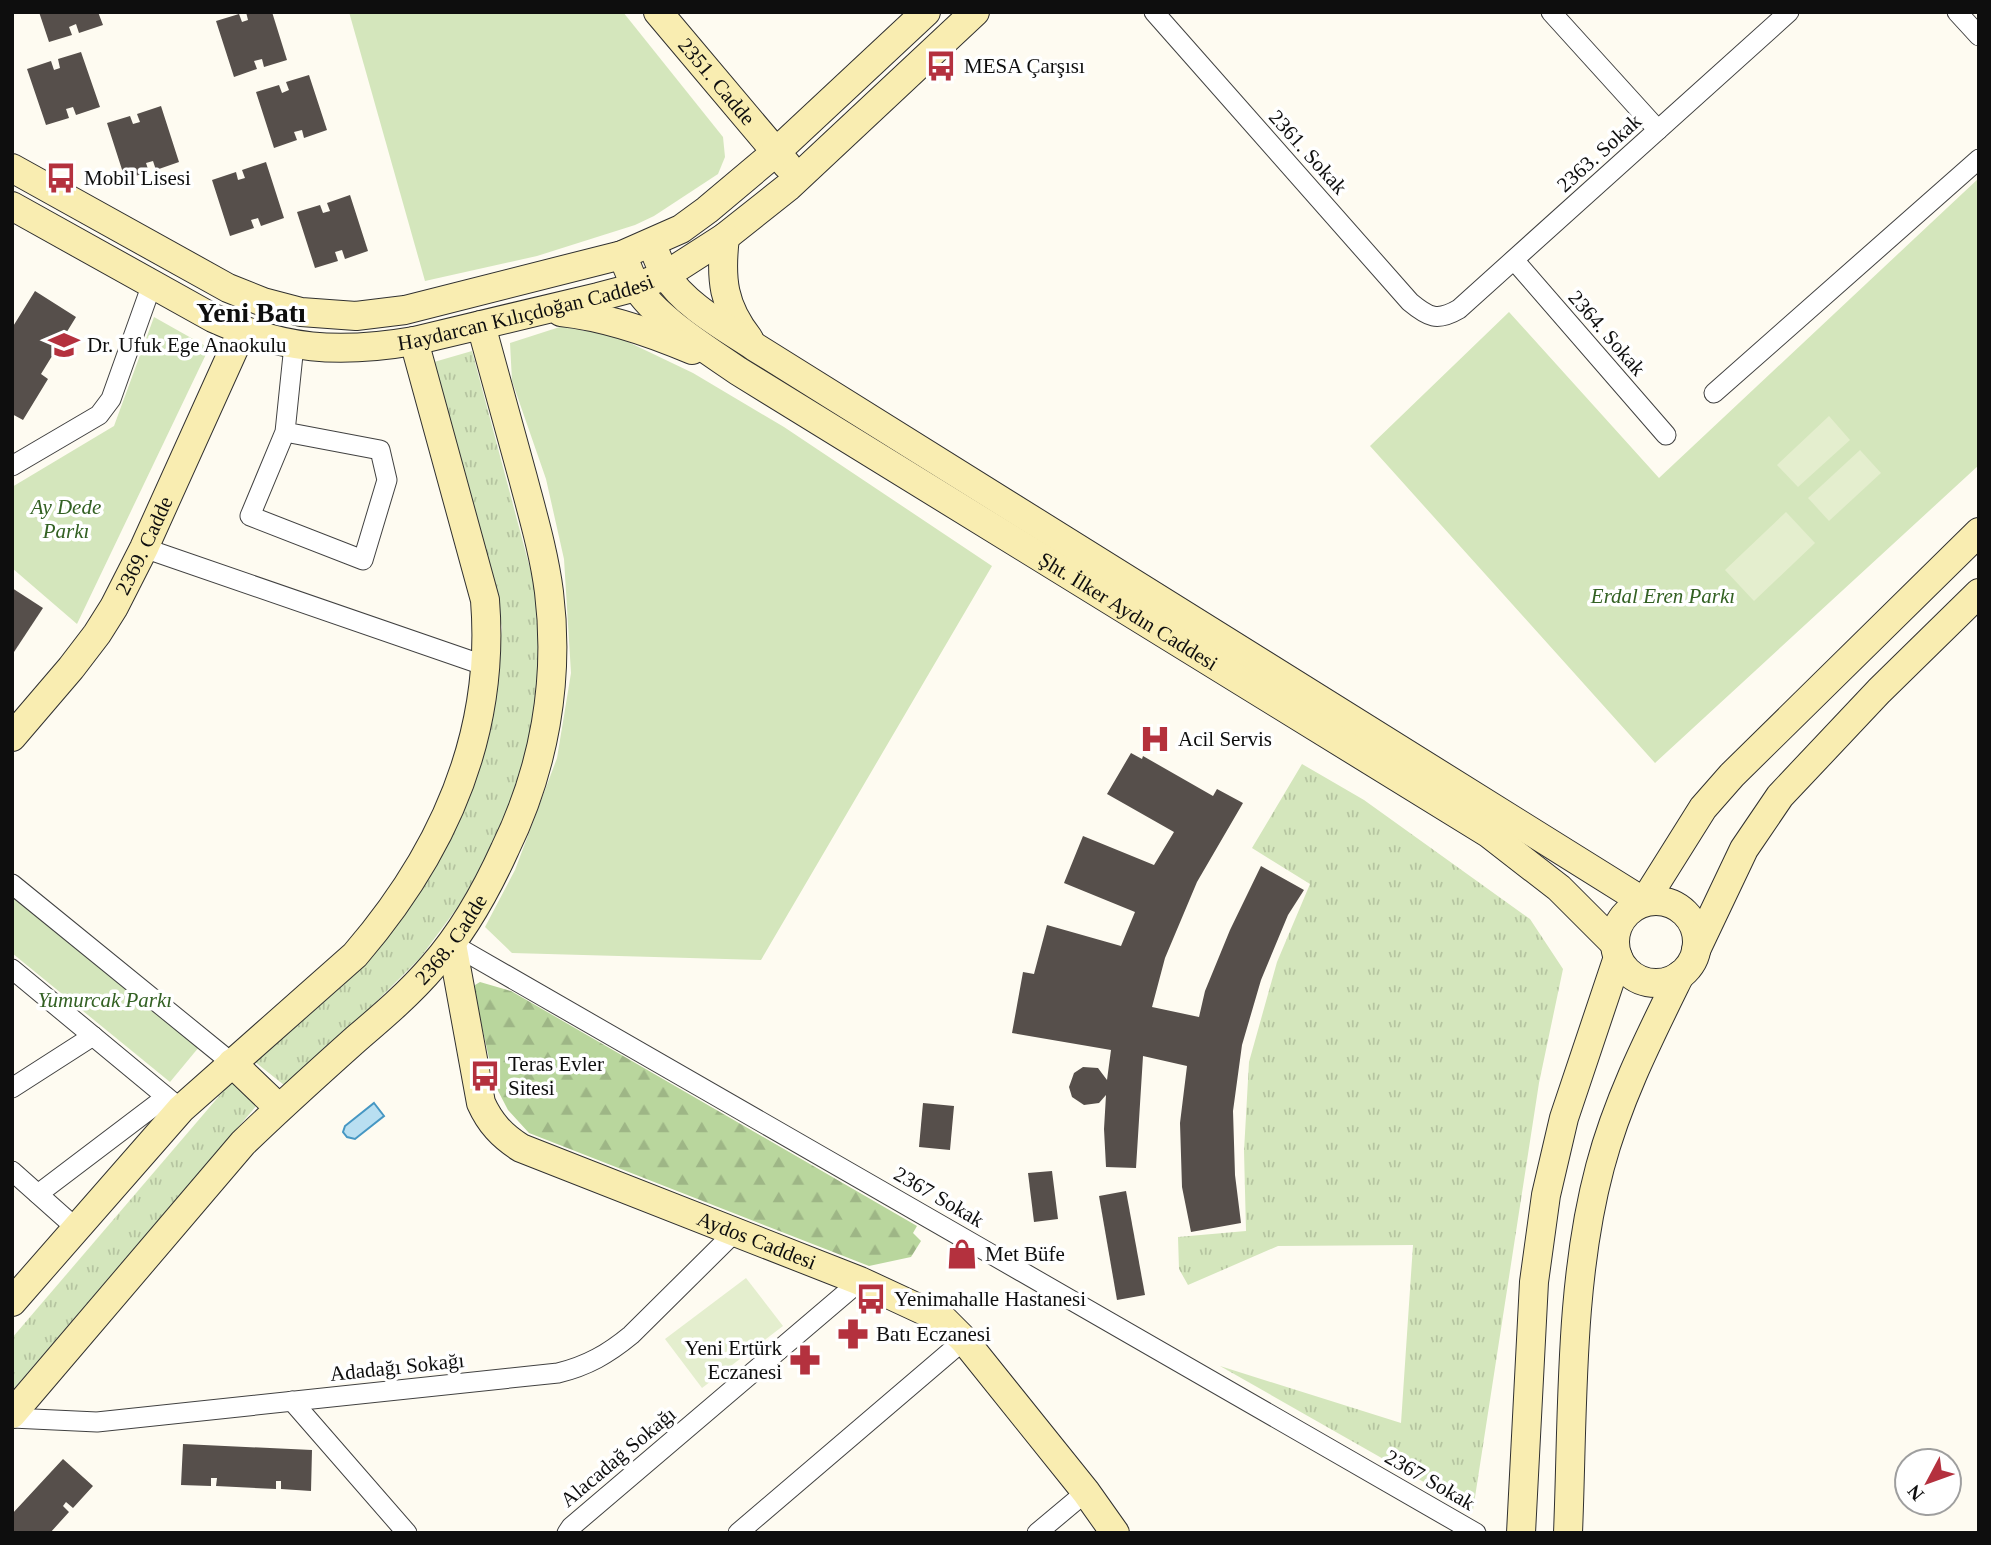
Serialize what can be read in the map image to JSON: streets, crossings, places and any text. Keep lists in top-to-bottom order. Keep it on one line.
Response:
{"streets":{"main road":["2351. Cadde","Haydarcan Kılıçdoğan Caddesi","2369. Cadde","Şht. İlker Aydın Caddesi","2368. Cadde","Aydos Caddesi"],"street":["2361. Sokak","2363. Sokak","2364. Sokak","2367 Sokak","Adadağı Sokağı","Alacadağ Sokağı"]},"crossings":[["2351. Cadde","Haydarcan Kılıçdoğan Caddesi"],["2361. Sokak","2363. Sokak"],["2363. Sokak","2364. Sokak"],["Haydarcan Kılıçdoğan Caddesi","2369. Cadde"],["Haydarcan Kılıçdoğan Caddesi","Şht. İlker Aydın Caddesi"],["Haydarcan Kılıçdoğan Caddesi","2368. Cadde"],["2368. Cadde","2367 Sokak"],["2368. Cadde","Aydos Caddesi"],["2368. Cadde","Adadağı Sokağı"],["2367 Sokak","Aydos Caddesi"],["Aydos Caddesi","Adadağı Sokağı"],["Aydos Caddesi","Alacadağ Sokağı"]],"districts":["Yeni Batı"],"parks":["Ay Dede Parkı","Erdal Eren Parkı","Yumurcak Parkı"],"places":{"bus stop":["MESA Çarşısı","Mobil Lisesi","Teras Evler Sitesi","Yenimahalle Hastanesi"],"school or university":["Dr. Ufuk Ege Anaokulu"],"hospital":["Acil Servis"],"shop":["Met Büfe"],"pharmacy":["Batı Eczanesi","Yeni Ertürk Eczanesi"]},"north":"bottom left"}
